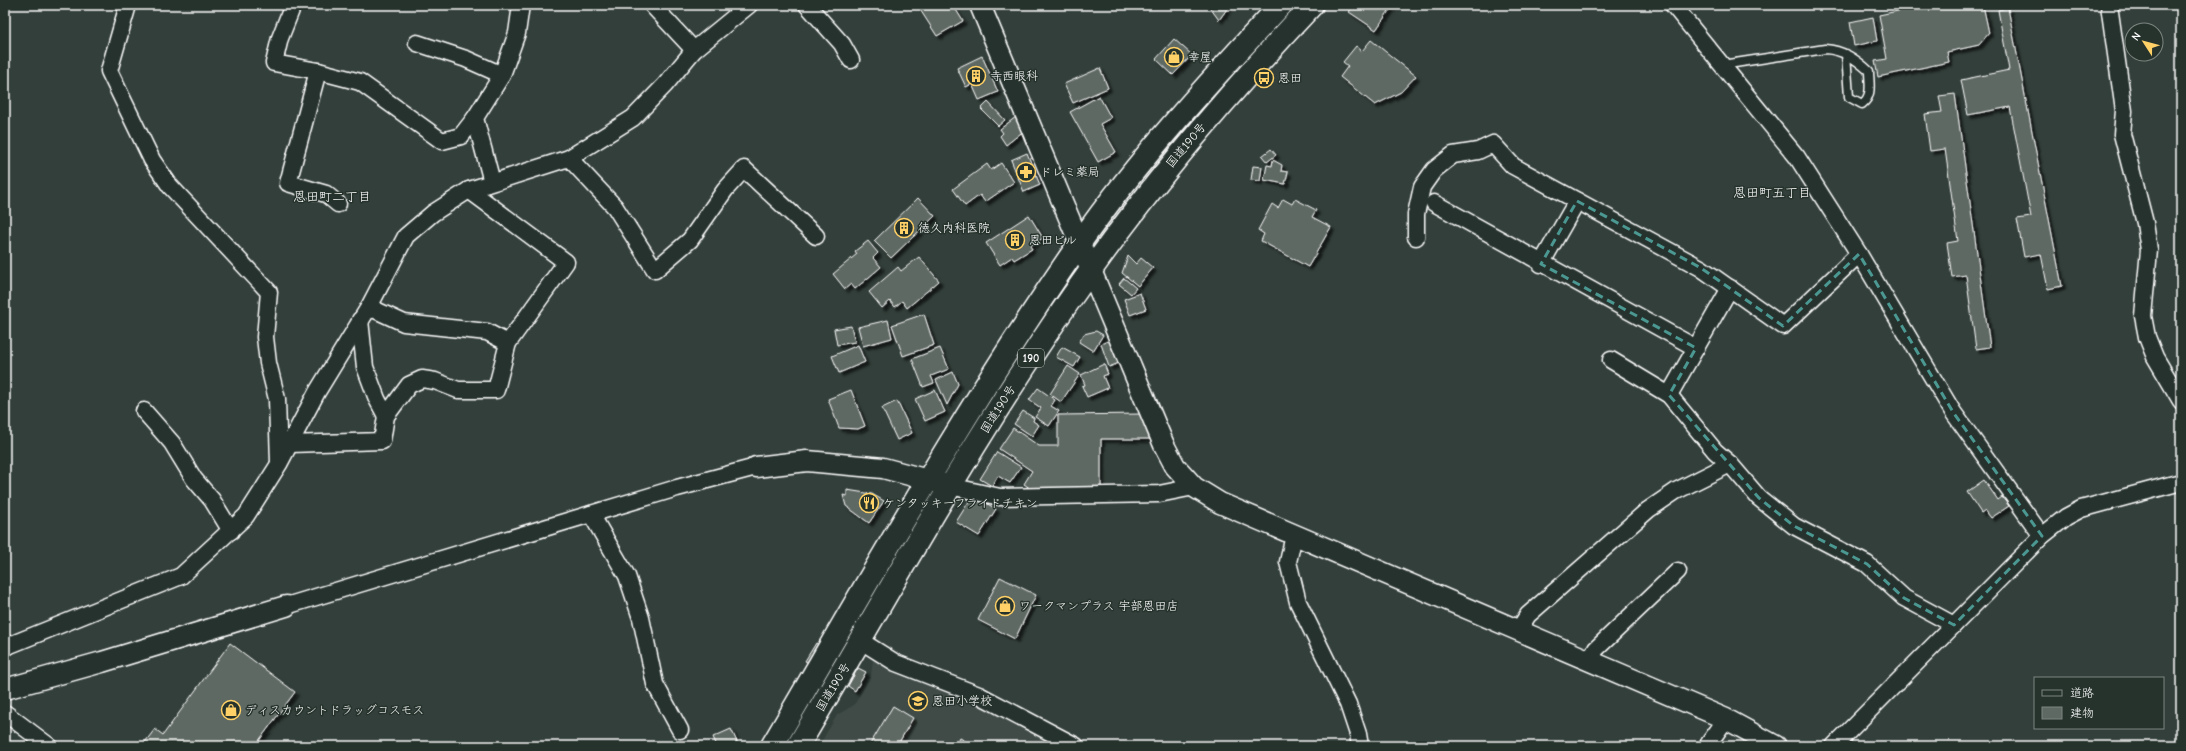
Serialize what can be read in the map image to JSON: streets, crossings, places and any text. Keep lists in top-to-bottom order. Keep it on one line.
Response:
{"streets":{"highway":["国道190号","190"]},"districts":["恩田町五丁目","恩田町二丁目"],"places":{"shop":["幸屋","ワークマンプラス 宇部恩田店","ディスカウントドラッグコスモス"],"building":["寺西眼科","徳久内科医院","恩田ビル"],"bus stop":["恩田"],"pharmacy":["ドレミ薬局"],"restaurant":["ケンタッキーフライドチキン"],"school or university":["恩田小学校"]},"legend":["道路","建物"],"north":"top left"}
